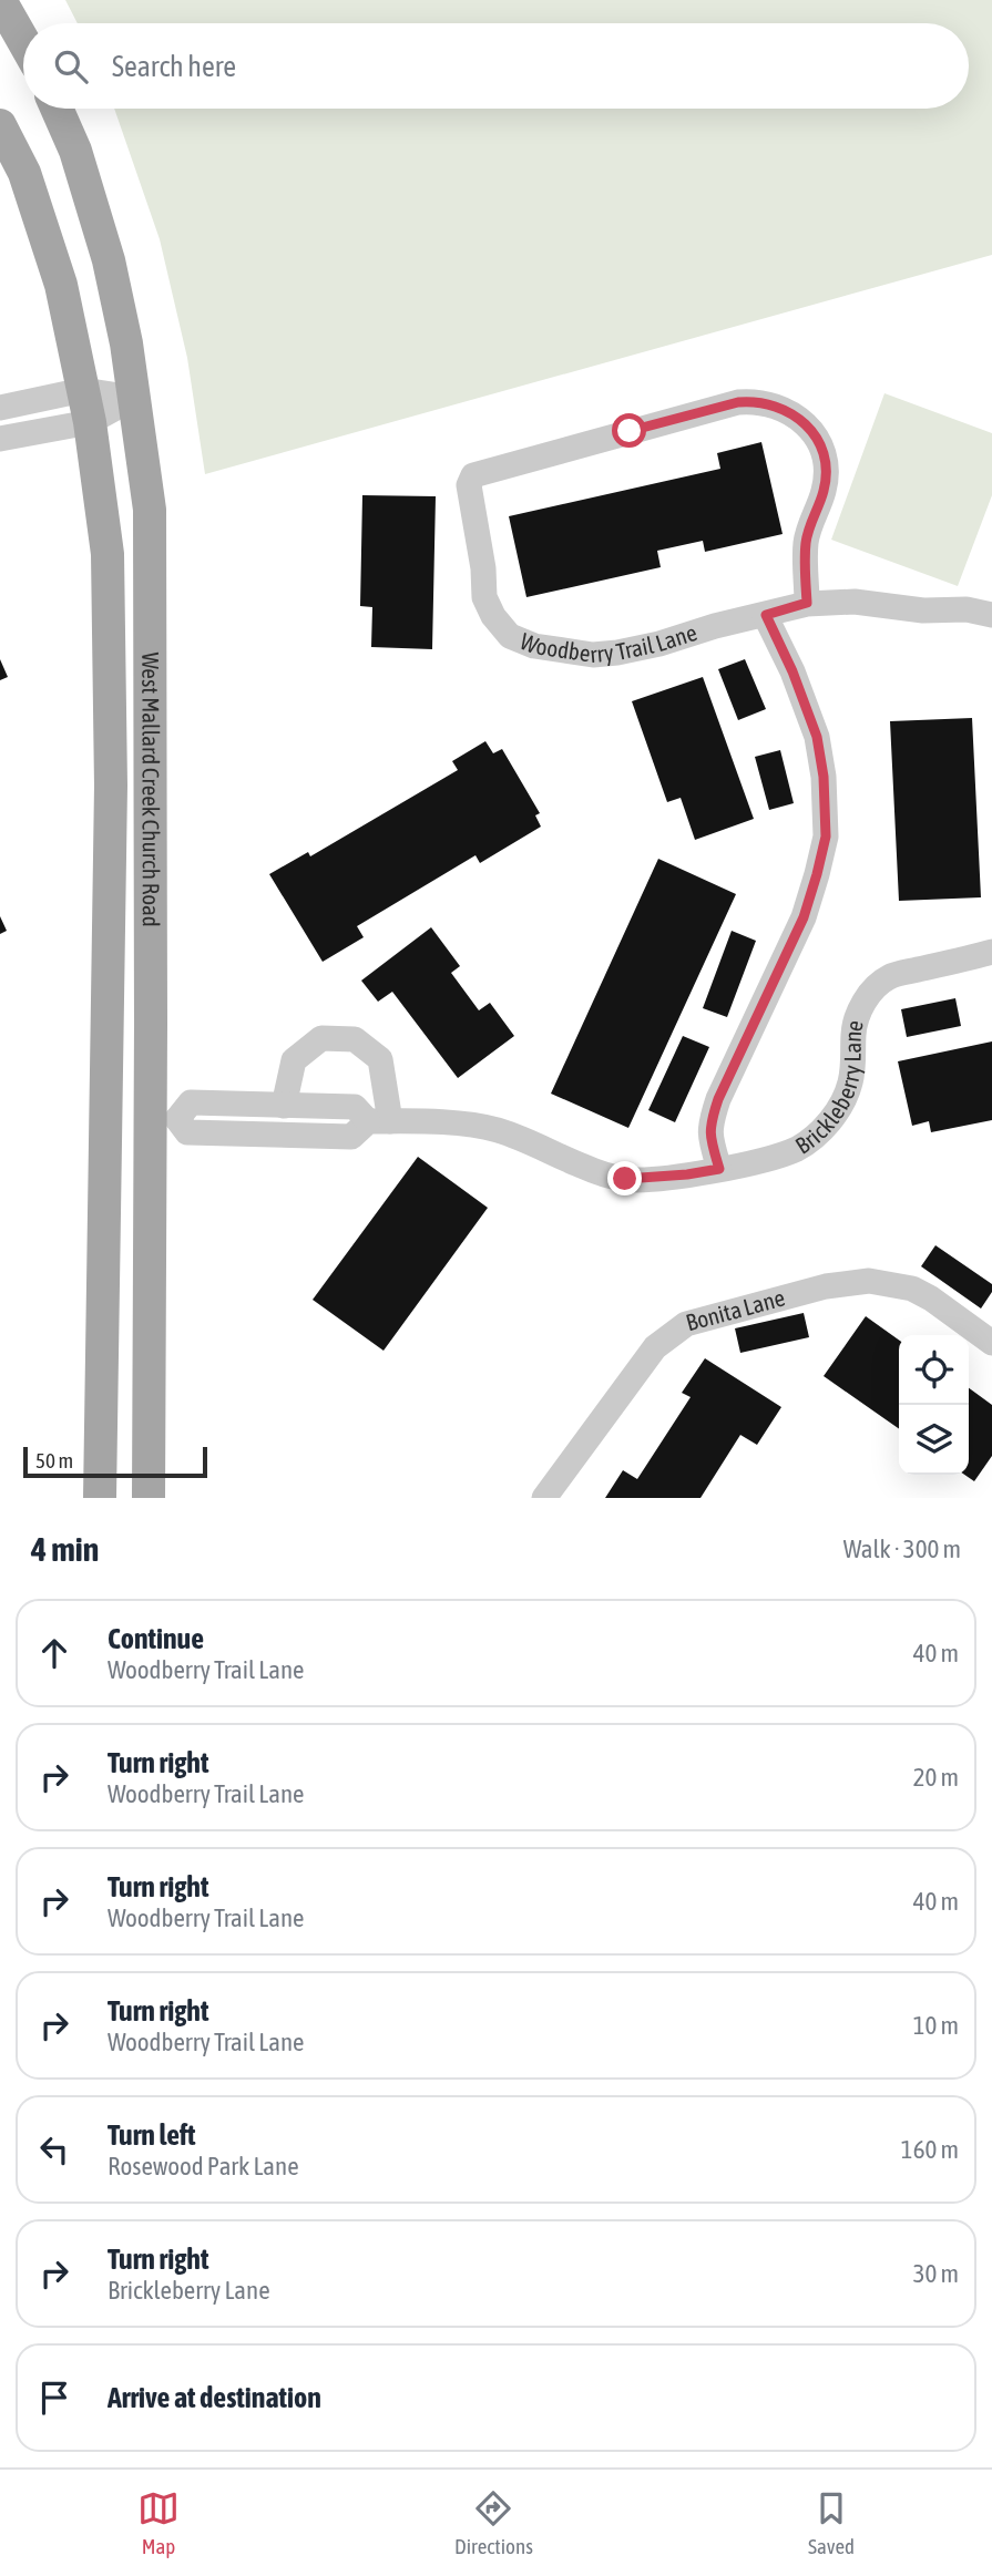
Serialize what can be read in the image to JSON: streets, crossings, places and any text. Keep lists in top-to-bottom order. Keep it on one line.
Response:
{"streets":{"main road":["West Mallard Creek Church Road"],"street":["Woodberry Trail Lane","Brickleberry Lane","Bonita Lane"]},"crossings":[["West Mallard Creek Church Road","Brickleberry Lane"]],"scale_bar":"50 m","page":{"search":"Search here","scale":"50 m","heading":["4 min","Walk · 300 m"],"list":[["Continue","Woodberry Trail Lane","40 m"],["Turn right","Woodberry Trail Lane","20 m"],["Turn right","Woodberry Trail Lane","40 m"],["Turn right","Woodberry Trail Lane","10 m"],["Turn left","Rosewood Park Lane","160 m"],["Turn right","Brickleberry Lane","30 m"],"Arrive at destination"],"nav":["Map","Directions","Saved"]}}
